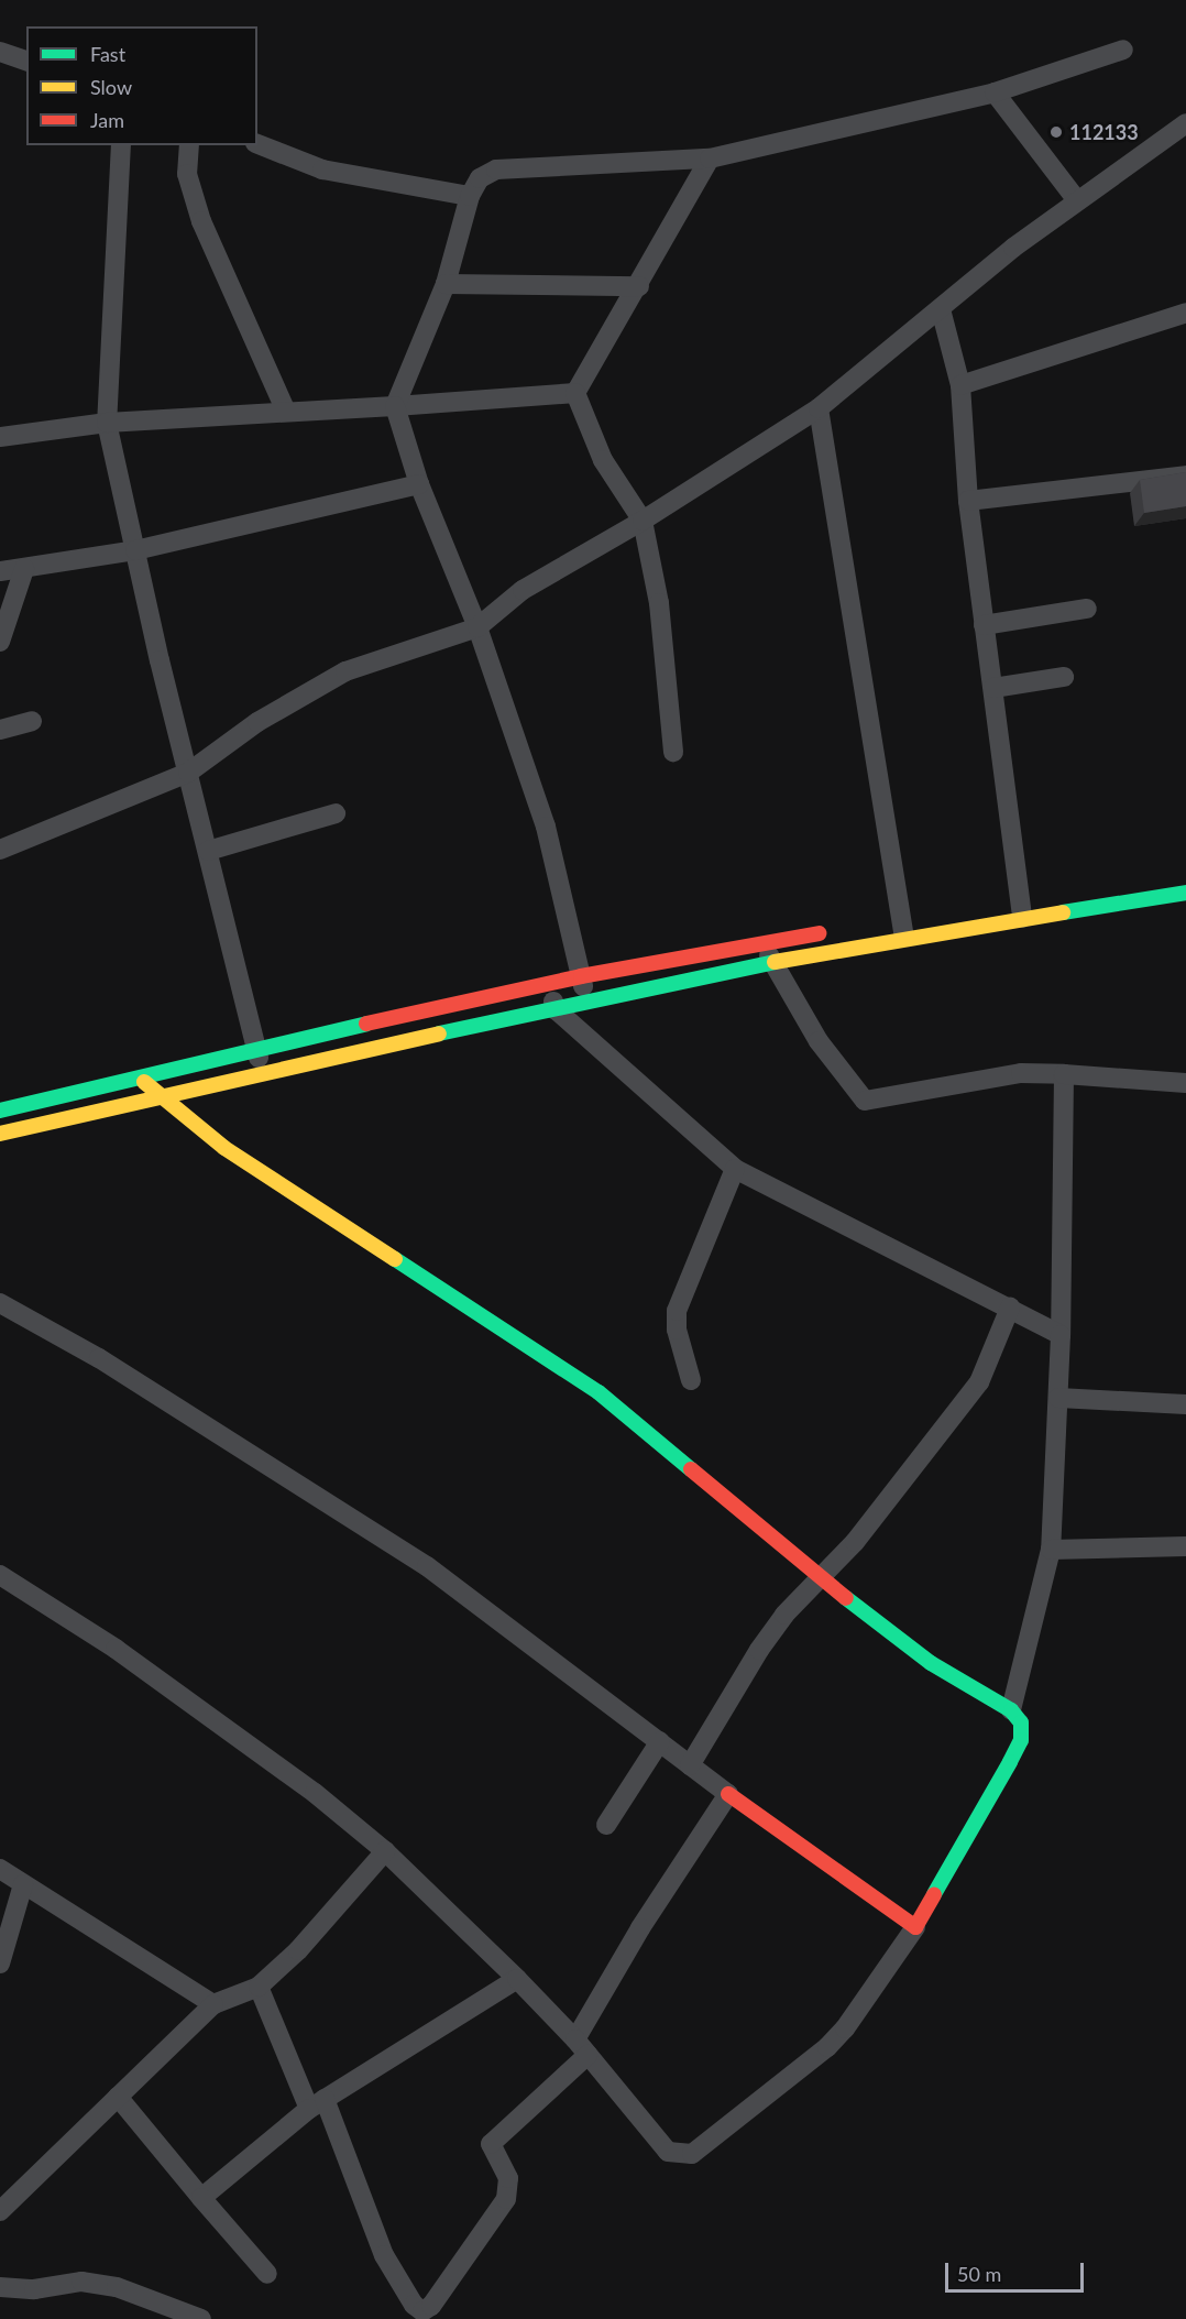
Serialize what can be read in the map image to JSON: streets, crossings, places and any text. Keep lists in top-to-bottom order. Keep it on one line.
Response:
{"places":["112133"],"legend":["Fast","Slow","Jam"],"scale_bar":"50 m"}
